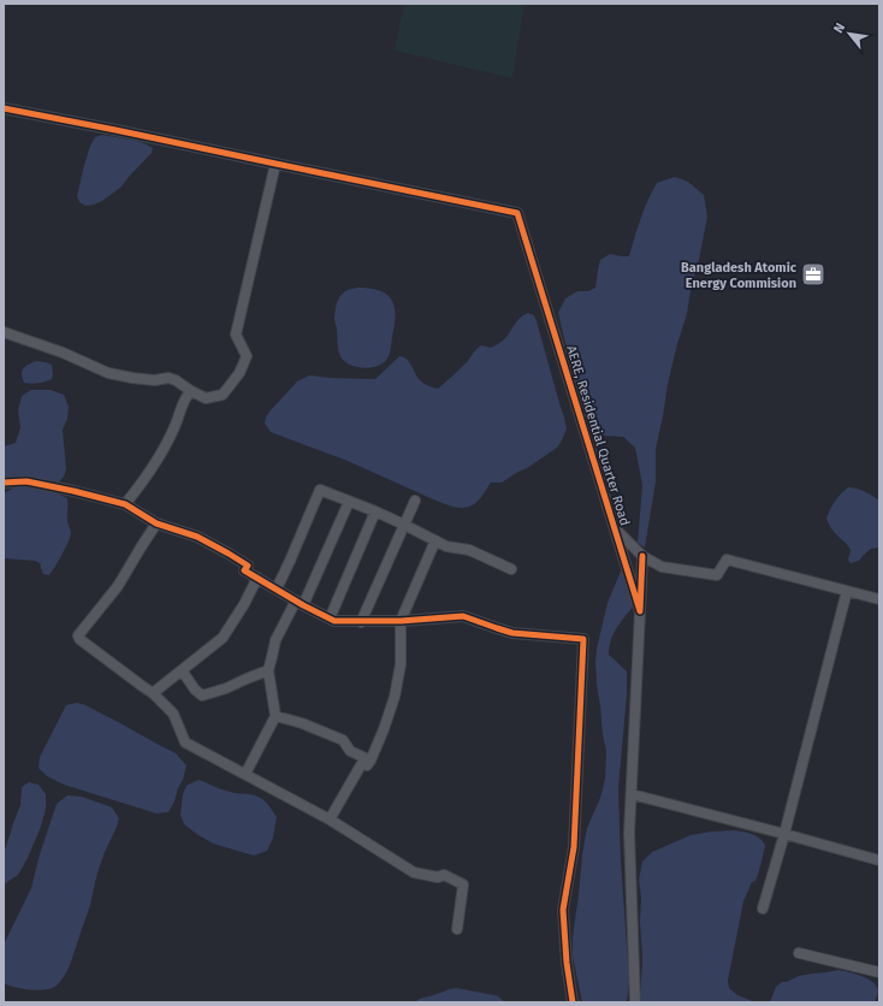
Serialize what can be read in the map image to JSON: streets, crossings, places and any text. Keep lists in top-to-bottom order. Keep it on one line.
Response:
{"streets":{"street":["AERE, Residential Quarter Road"]},"places":{"office":["Bangladesh Atomic Energy Commision"]},"north":"top left"}
